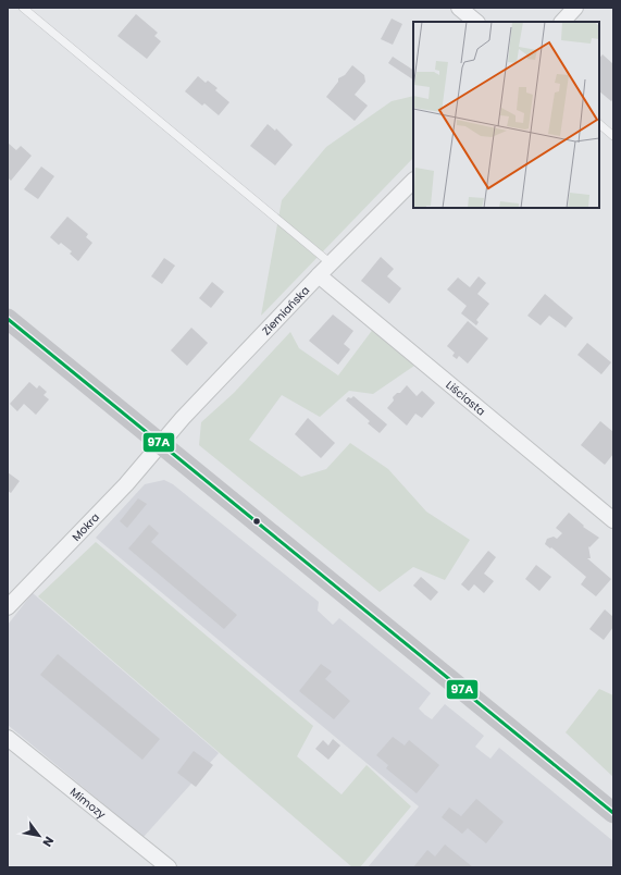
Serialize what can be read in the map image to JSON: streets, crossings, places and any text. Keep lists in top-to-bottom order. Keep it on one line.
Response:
{"streets":{"street":["Ziemiańska","Liściasta","Mokra","Mimozy"]},"crossings":[["Ziemiańska","Liściasta"],["Ziemiańska","Mokra"]],"lines":["transit line 97A"],"north":"bottom right"}
